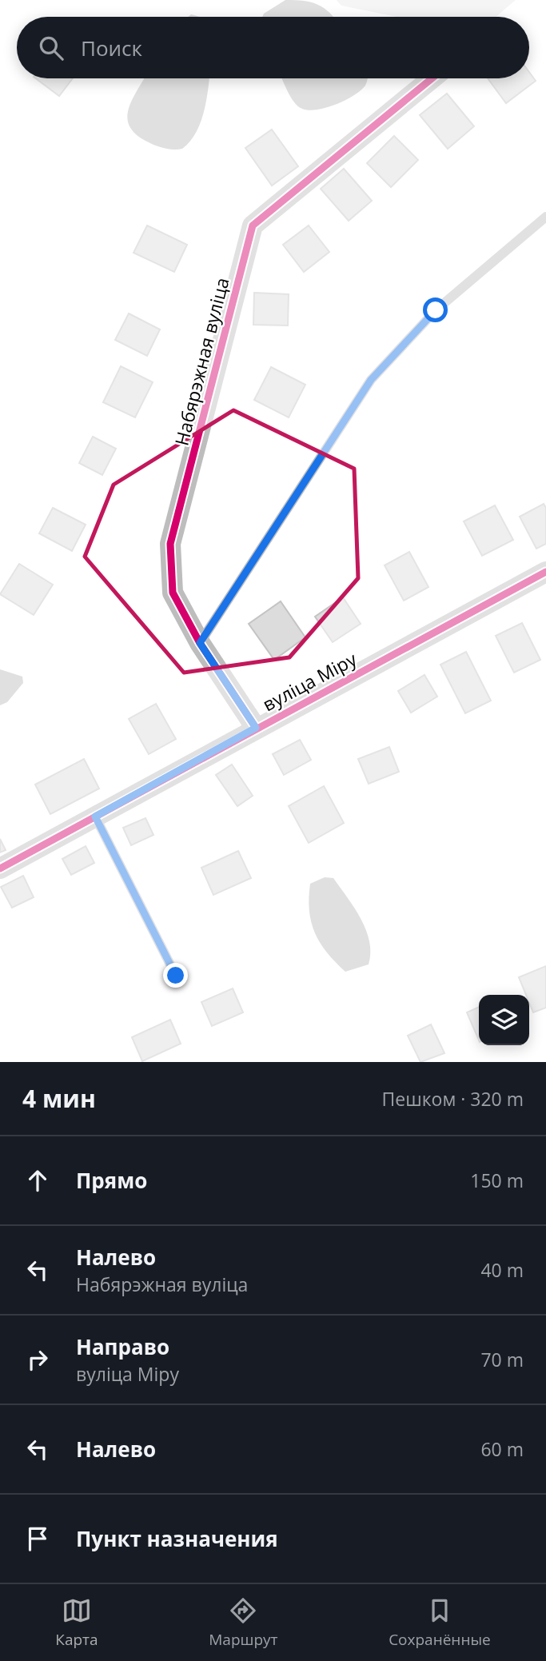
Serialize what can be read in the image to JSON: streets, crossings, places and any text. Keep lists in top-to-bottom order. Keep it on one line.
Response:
{"streets":{"street":["Набярэжная вуліца","вуліца Міру"]},"crossings":[["Набярэжная вуліца","вуліца Міру"]],"page":{"search":"Поиск","heading":["4 мин","Пешком · 320 m"],"list":[["Прямо","150 m"],["Налево","Набярэжная вуліца","40 m"],["Направо","вуліца Міру","70 m"],["Налево","60 m"],"Пункт назначения"],"nav":["Карта","Маршрут","Сохранённые"]}}
